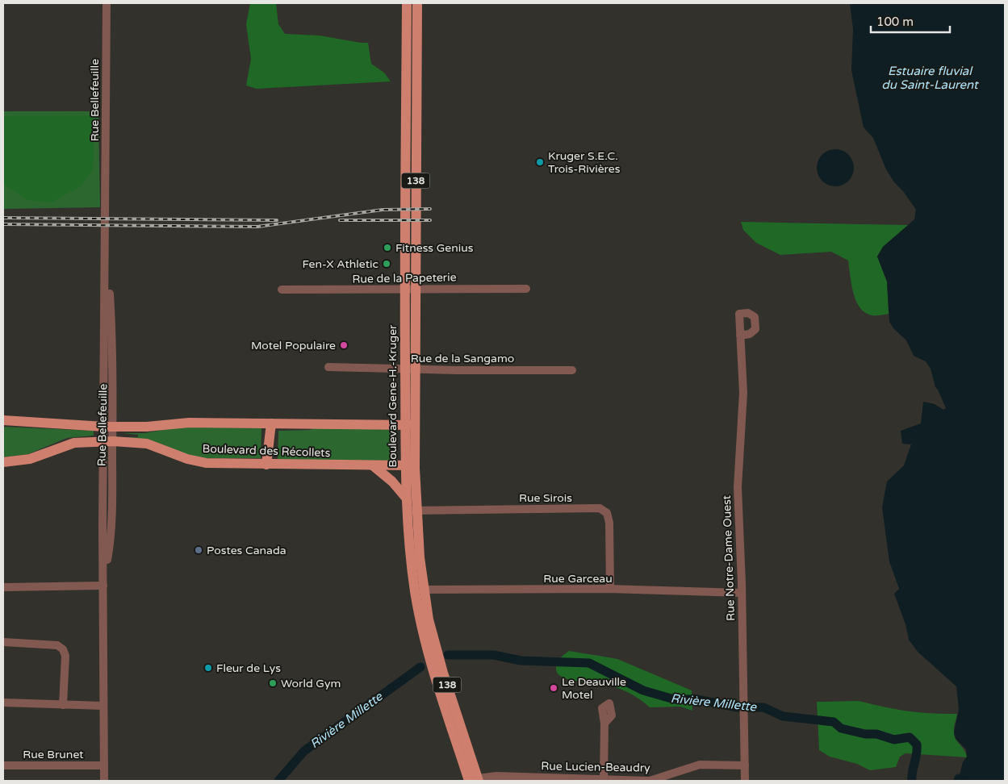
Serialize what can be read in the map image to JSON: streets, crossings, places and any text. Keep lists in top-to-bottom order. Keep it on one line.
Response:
{"streets":{"main road":["138","Boulevard Gene-H.-Kruger","Boulevard des Récollets"],"street":["Rue Bellefeuille","Rue de la Papeterie","Rue de la Sangamo","Rue Sirois","Rue Notre-Dame Ouest","Rue Garceau","Rue Brunet","Rue Lucien-Beaudry"]},"crossings":[["Rue Bellefeuille","Boulevard des Récollets"],["Rue Bellefeuille","Rue Brunet"],["Rue de la Papeterie","Boulevard Gene-H.-Kruger"],["Rue de la Sangamo","Boulevard Gene-H.-Kruger"],["Boulevard Gene-H.-Kruger","Boulevard des Récollets"],["Boulevard Gene-H.-Kruger","Rue Sirois"],["Boulevard Gene-H.-Kruger","Rue Garceau"],["Boulevard Gene-H.-Kruger","Rue Lucien-Beaudry"],["Rue Sirois","Rue Garceau"],["Rue Notre-Dame Ouest","Rue Garceau"],["Rue Notre-Dame Ouest","Rue Lucien-Beaudry"]],"water":["Estuaire fluvial du Saint-Laurent","Rivière Millette"],"places":["Kruger S.E.C. Trois-Rivières","Fitness Genius","Fen-X Athletic","Motel Populaire","Postes Canada","Fleur de Lys","World Gym","Le Deauville Motel"],"scale_bar":"100 m"}
